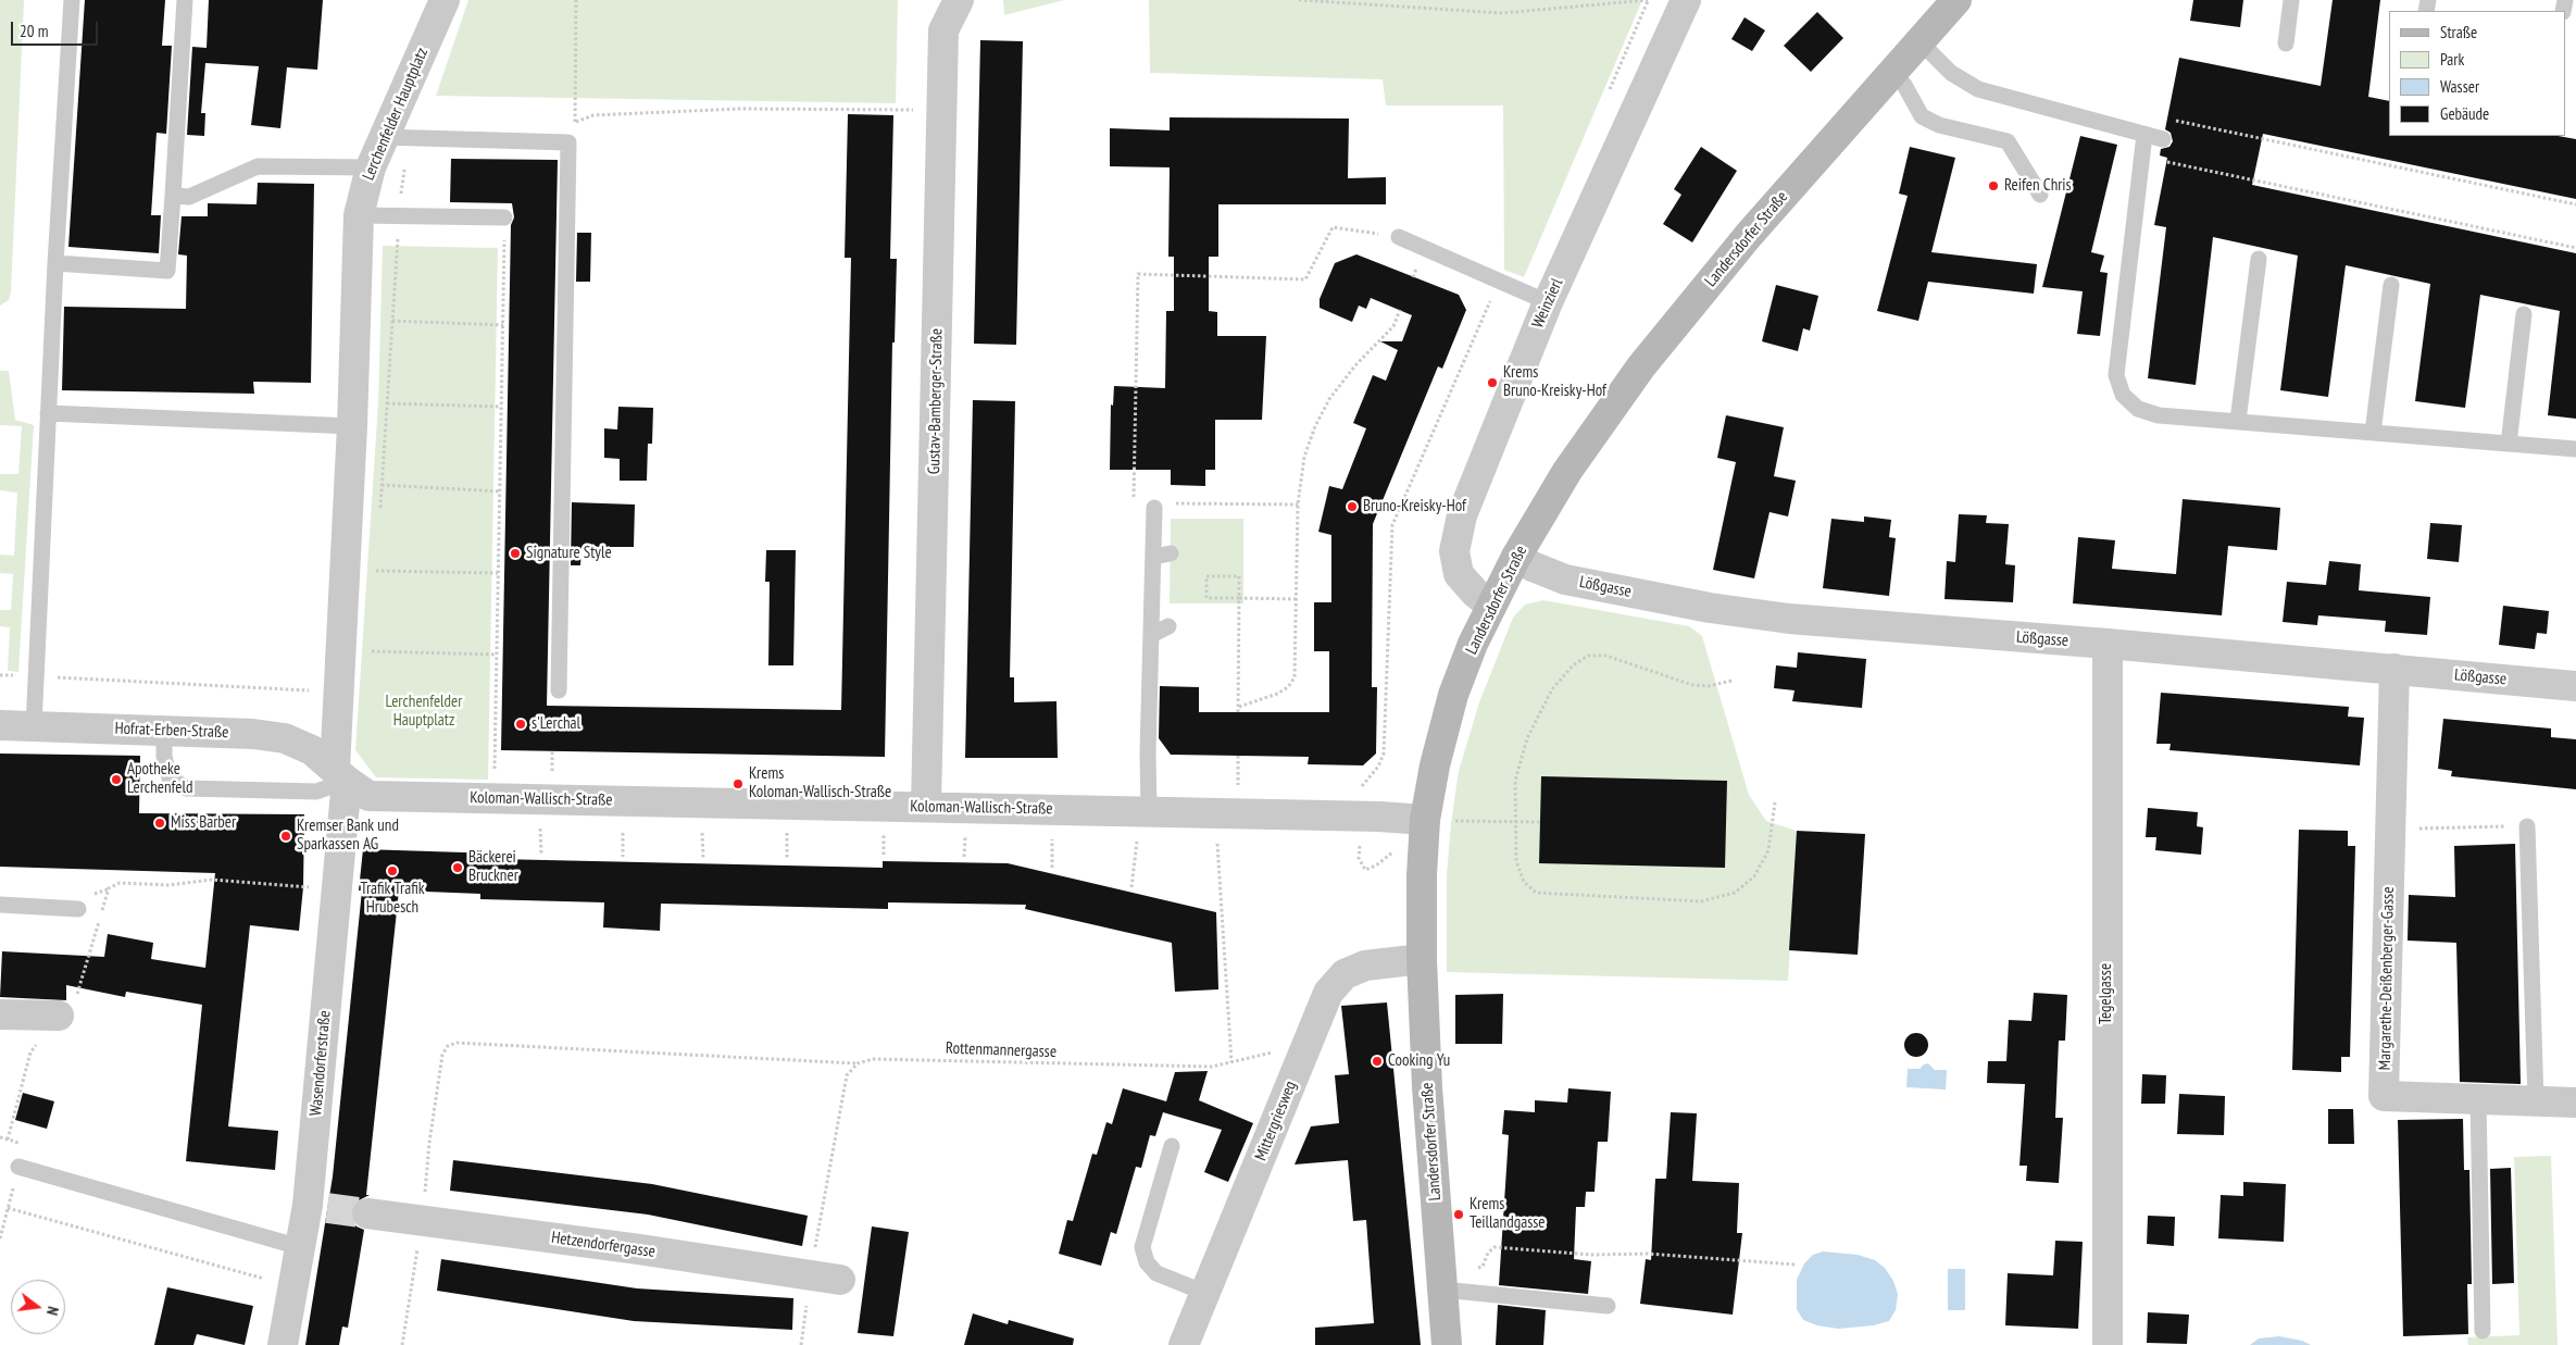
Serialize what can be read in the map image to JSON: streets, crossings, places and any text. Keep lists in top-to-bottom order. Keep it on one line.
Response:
{"streets":{"main road":["Landersdorfer Straße"],"street":["Lerchenfelder Hauptplatz","Weinzierl","Gustav-Bamberger-Straße","Lößgasse","Hofrat-Erben-Straße","Koloman-Wallisch-Straße","Margarethe-Deißenberger-Gasse","Tegelgasse","Wasendorferstraße","Mittergriesweg","Hetzendorfergasse"],"path":["Rottenmannergasse"]},"crossings":[["Lerchenfelder Hauptplatz","Hofrat-Erben-Straße"],["Lerchenfelder Hauptplatz","Koloman-Wallisch-Straße"],["Lerchenfelder Hauptplatz","Wasendorferstraße"],["Landersdorfer Straße","Weinzierl"],["Landersdorfer Straße","Lößgasse"],["Landersdorfer Straße","Koloman-Wallisch-Straße"],["Landersdorfer Straße","Mittergriesweg"],["Gustav-Bamberger-Straße","Koloman-Wallisch-Straße"],["Lößgasse","Margarethe-Deißenberger-Gasse"],["Lößgasse","Tegelgasse"],["Hofrat-Erben-Straße","Koloman-Wallisch-Straße"],["Hofrat-Erben-Straße","Wasendorferstraße"],["Koloman-Wallisch-Straße","Wasendorferstraße"],["Rottenmannergasse","Mittergriesweg"],["Rottenmannergasse","Hetzendorfergasse"]],"parks":["Lerchenfelder Hauptplatz"],"places":["Reifen Chris","Krems Bruno-Kreisky-Hof","Bruno-Kreisky-Hof","Signature Style","s'Lerchal","Apotheke Lerchenfeld","Krems Koloman-Wallisch-Straße","Miss Barber","Kremser Bank und Sparkassen AG","Bäckerei Bruckner","Trafik Trafik Hrubesch","Cooking Yu","Krems Teillandgasse"],"legend":["Straße","Park","Wasser","Gebäude"],"scale_bar":"20 m","north":"right"}
